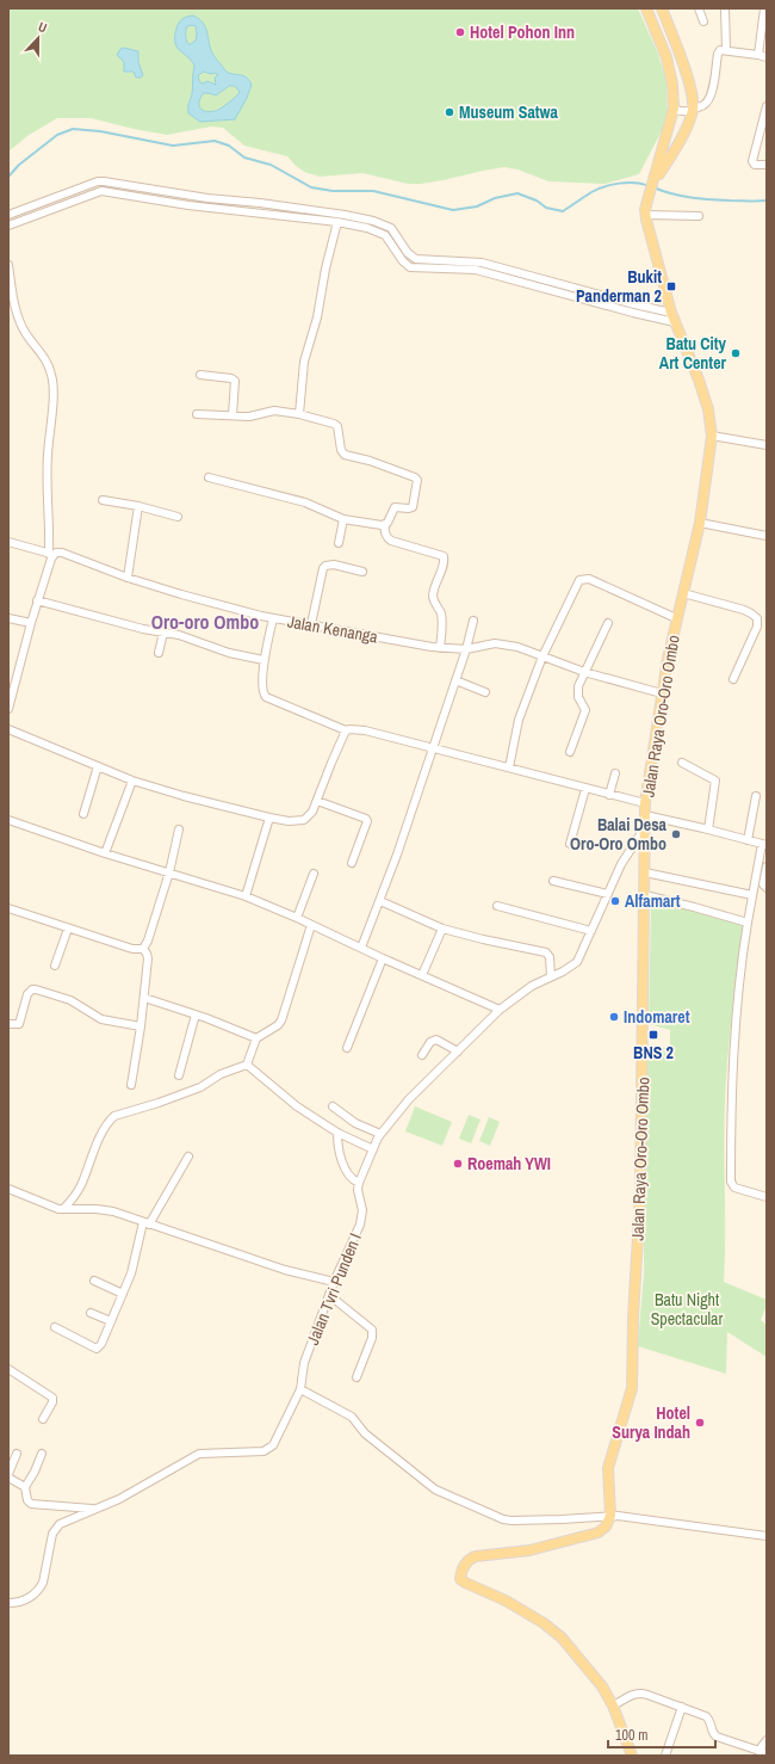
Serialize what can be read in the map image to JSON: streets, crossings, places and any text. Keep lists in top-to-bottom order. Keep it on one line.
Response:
{"streets":{"main road":["Jalan Raya Oro-Oro Ombo"],"street":["Jalan Kenanga","Jalan Tvri Punden I"]},"crossings":[["Jalan Kenanga","Jalan Raya Oro-Oro Ombo"],["Jalan Raya Oro-Oro Ombo","Jalan Tvri Punden I"]],"districts":["Oro-oro Ombo"],"parks":["Batu Night Spectacular"],"places":{"other":["Hotel Pohon Inn","Museum Satwa","Batu City Art Center","Balai Desa Oro-Oro Ombo","Alfamart","Indomaret","Roemah YWI","Hotel Surya Indah"],"transit":["Bukit Panderman 2","BNS 2"]},"scale_bar":"100 m","north":"top"}
